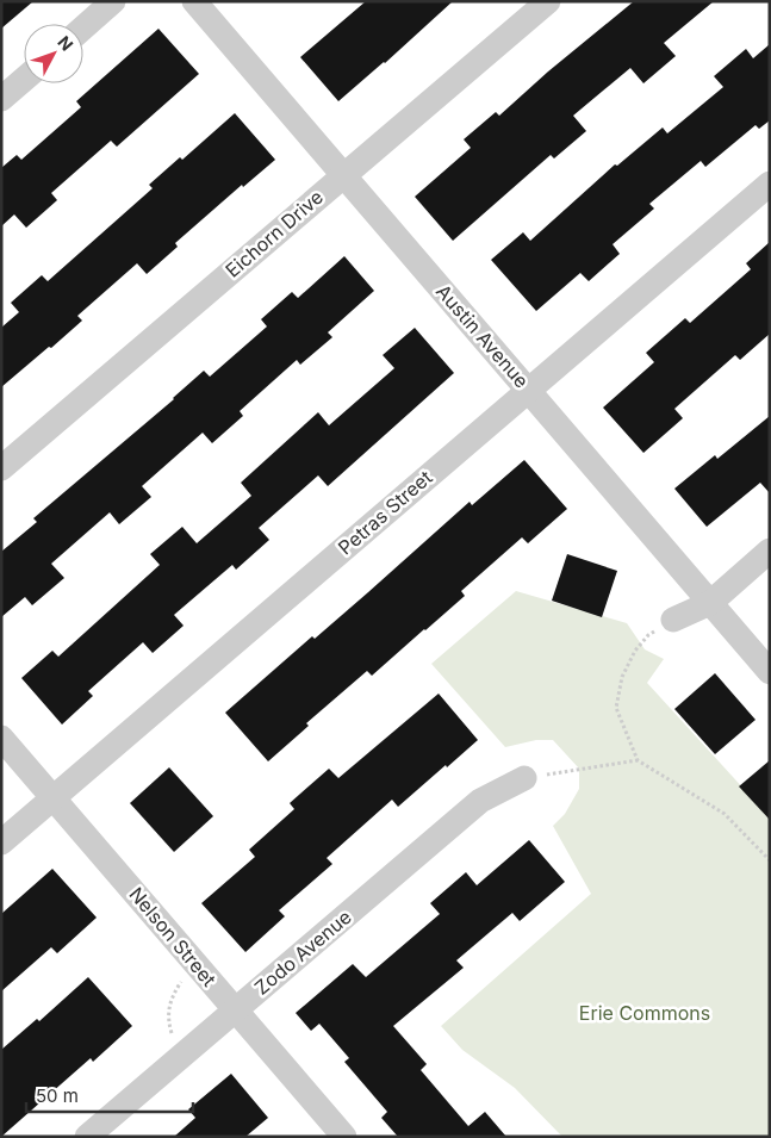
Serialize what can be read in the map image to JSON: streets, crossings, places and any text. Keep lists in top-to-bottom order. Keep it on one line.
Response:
{"streets":{"street":["Eichorn Drive","Austin Avenue","Petras Street","Nelson Street","Zodo Avenue"]},"crossings":[["Eichorn Drive","Austin Avenue"],["Austin Avenue","Petras Street"],["Petras Street","Nelson Street"],["Nelson Street","Zodo Avenue"]],"parks":["Erie Commons"],"scale_bar":"50 m","north":"top right"}
